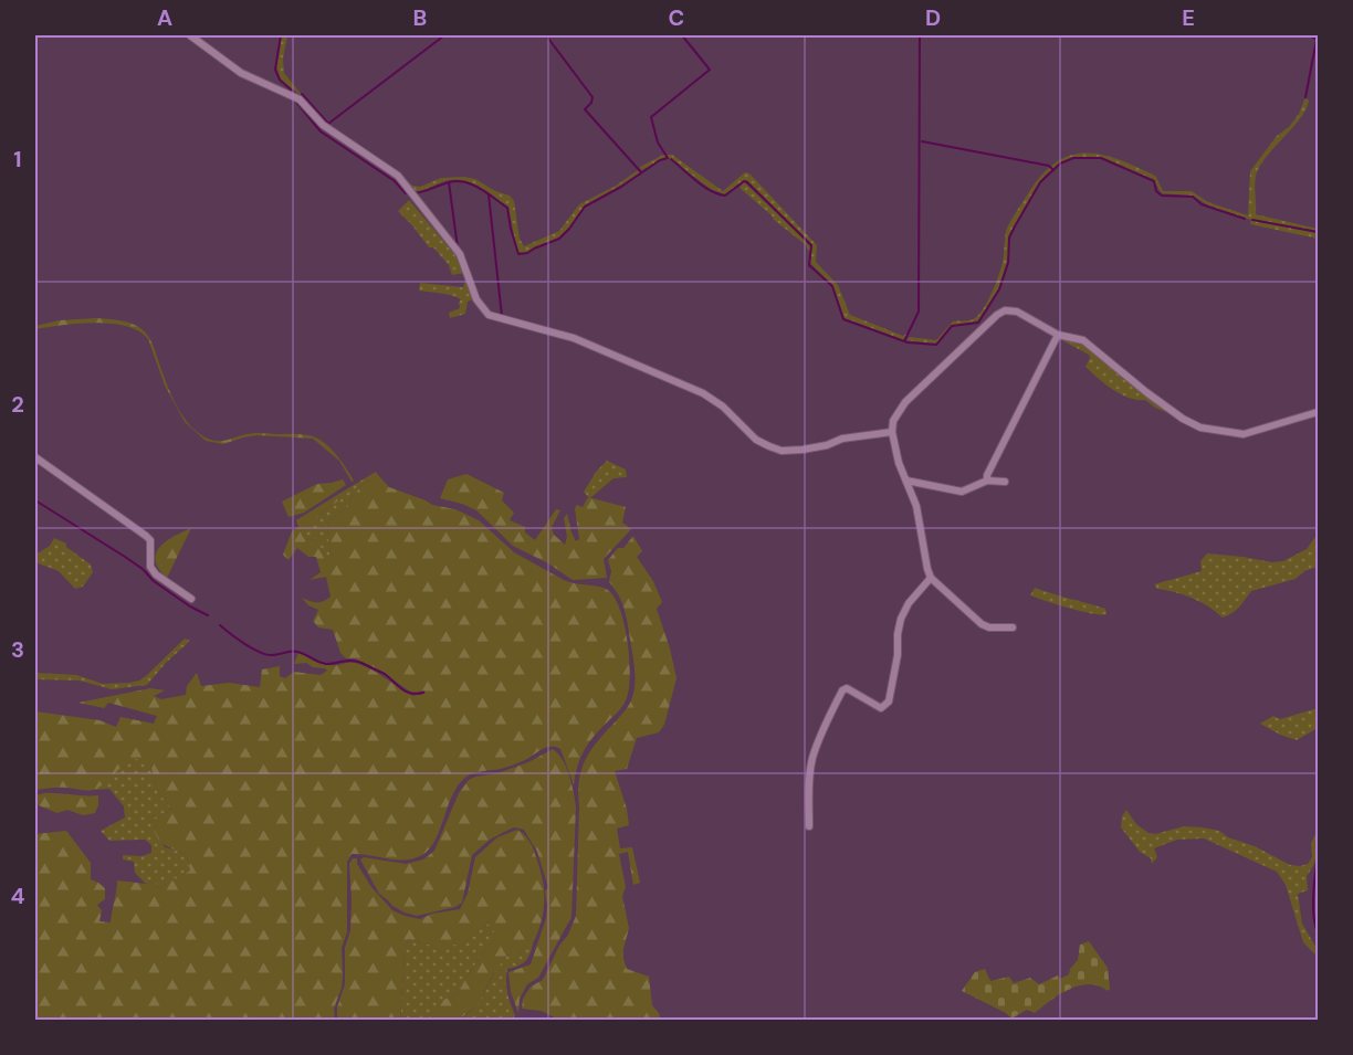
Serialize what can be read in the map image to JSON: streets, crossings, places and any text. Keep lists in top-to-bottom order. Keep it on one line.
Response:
{"grid":{"columns":["A","B","C","D","E"],"rows":["1","2","3","4"]}}
